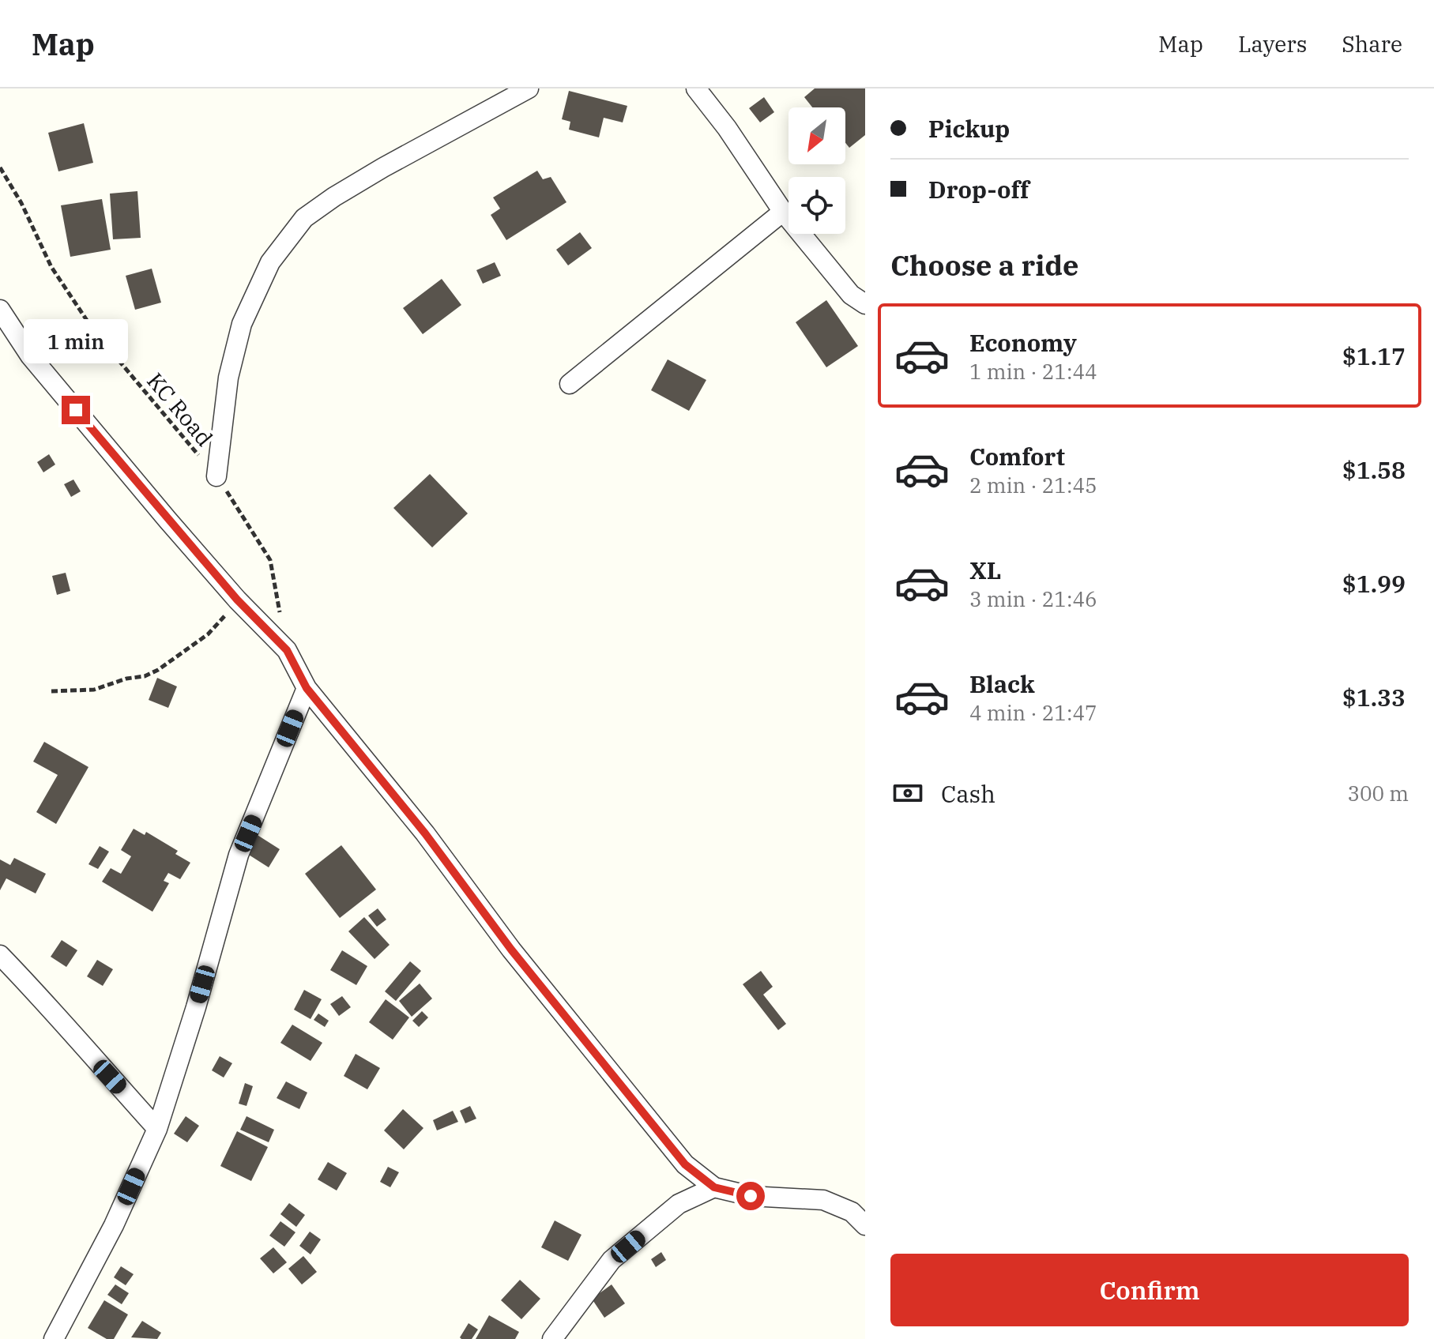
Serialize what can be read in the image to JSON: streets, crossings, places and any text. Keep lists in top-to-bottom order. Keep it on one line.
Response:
{"streets":{"path":["KC Road"]},"north":"bottom left","page":{"header":"Map","nav":["Map","Layers","Share"],"banner":["Pickup","Drop-off"],"heading":"Choose a ride","list":[{"name":"Economy","note":"1 min · 21:44","value":"$1.17"},{"name":"Comfort","note":"2 min · 21:45","value":"$1.58"},{"name":"XL","note":"3 min · 21:46","value":"$1.99"},{"name":"Black","note":"4 min · 21:47","value":"$1.33"}],"bubble":"1 min","pay":["Cash","300 m"],"buttons":"Confirm"}}
